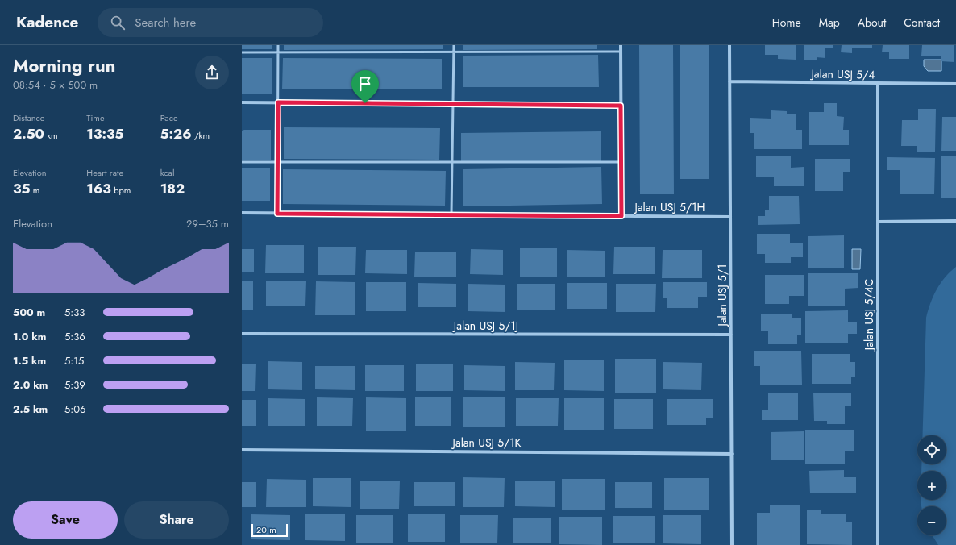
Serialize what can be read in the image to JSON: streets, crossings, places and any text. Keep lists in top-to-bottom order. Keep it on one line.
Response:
{"streets":{"street":["Jalan USJ 5/4","Jalan USJ 5/1H","Jalan USJ 5/1","Jalan USJ 5/4C","Jalan USJ 5/1J","Jalan USJ 5/1K"]},"crossings":[["Jalan USJ 5/4","Jalan USJ 5/1"],["Jalan USJ 5/4","Jalan USJ 5/4C"],["Jalan USJ 5/1H","Jalan USJ 5/1"],["Jalan USJ 5/1","Jalan USJ 5/1J"],["Jalan USJ 5/1","Jalan USJ 5/1K"]],"scale_bar":"20 m","page":{"header":"Kadence","search":"Search here","nav":["Home","Map","About","Contact"],"heading":["Morning run","08:54 · 5 × 500 m"],"stats":[["Distance","2.50 km"],["Time","13:35"],["Pace","5:26 /km"],["Elevation","35 m"],["Heart rate","163 bpm"],["kcal","182"]],"chart":["Elevation","29–35 m"],"list":[{"name":"500 m","note":"5:33"},{"name":"1.0 km","note":"5:36"},{"name":"1.5 km","note":"5:15"},{"name":"2.0 km","note":"5:39"},{"name":"2.5 km","note":"5:06"}],"map_buttons":["+","−"],"buttons":["Save","Share"],"scale":"20 m"}}
